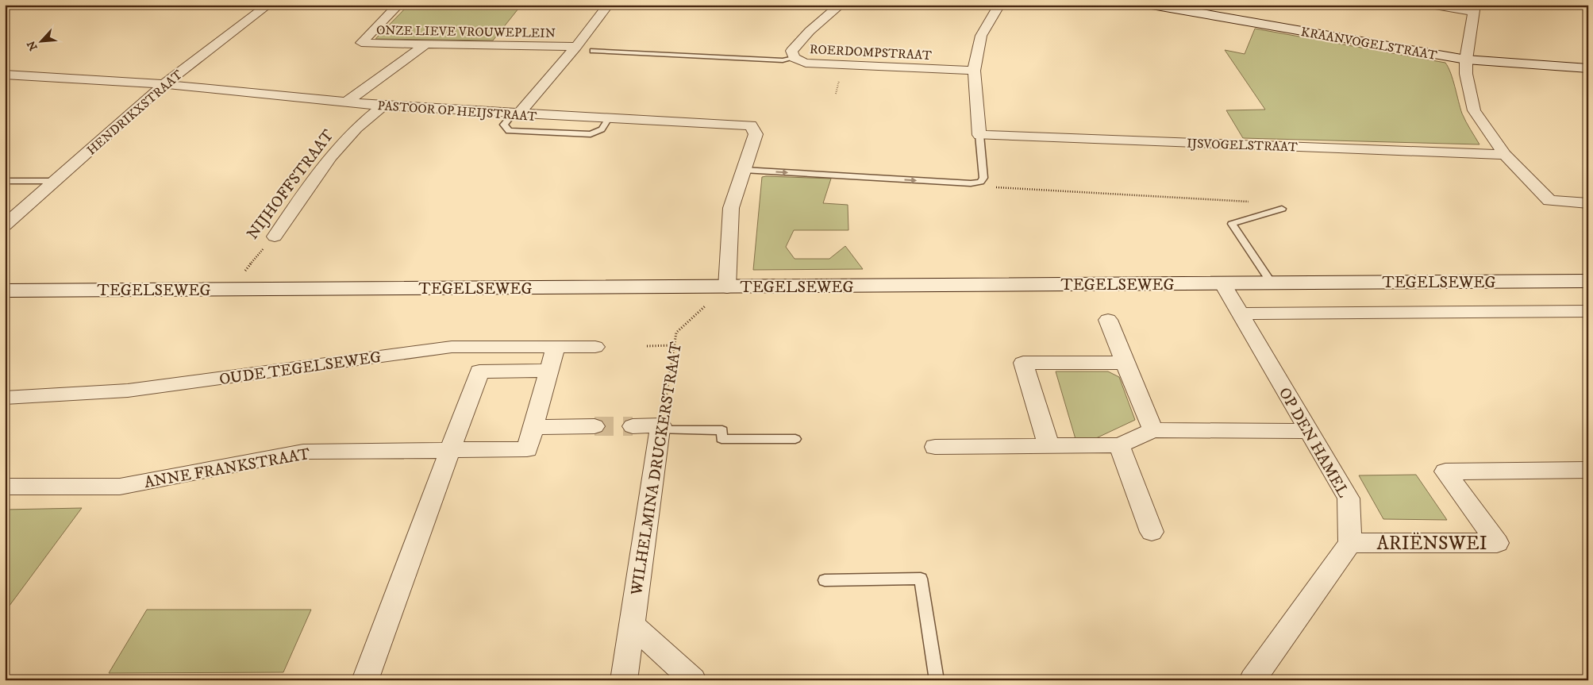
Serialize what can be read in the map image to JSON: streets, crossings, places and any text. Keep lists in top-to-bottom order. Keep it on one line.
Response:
{"streets":{"street":["ONZE LIEVE VROUWEPLEIN","KRAANVOGELSTRAAT","ROERDOMPSTRAAT","PASTOOR OP HEIJSTRAAT","HENDRIKXSTRAAT","IJSVOGELSTRAAT","NIJHOFFSTRAAT","TEGELSEWEG","OUDE TEGELSEWEG","OP DEN HAMEL","ANNE FRANKSTRAAT","WILHELMINA DRUCKERSTRAAT","ARIËNSWEI"]},"crossings":[["PASTOOR OP HEIJSTRAAT","HENDRIKXSTRAAT"],["PASTOOR OP HEIJSTRAAT","NIJHOFFSTRAAT"],["NIJHOFFSTRAAT","TEGELSEWEG"],["TEGELSEWEG","OP DEN HAMEL"],["TEGELSEWEG","WILHELMINA DRUCKERSTRAAT"],["OUDE TEGELSEWEG","ANNE FRANKSTRAAT"],["OP DEN HAMEL","ARIËNSWEI"]],"north":"bottom left"}
